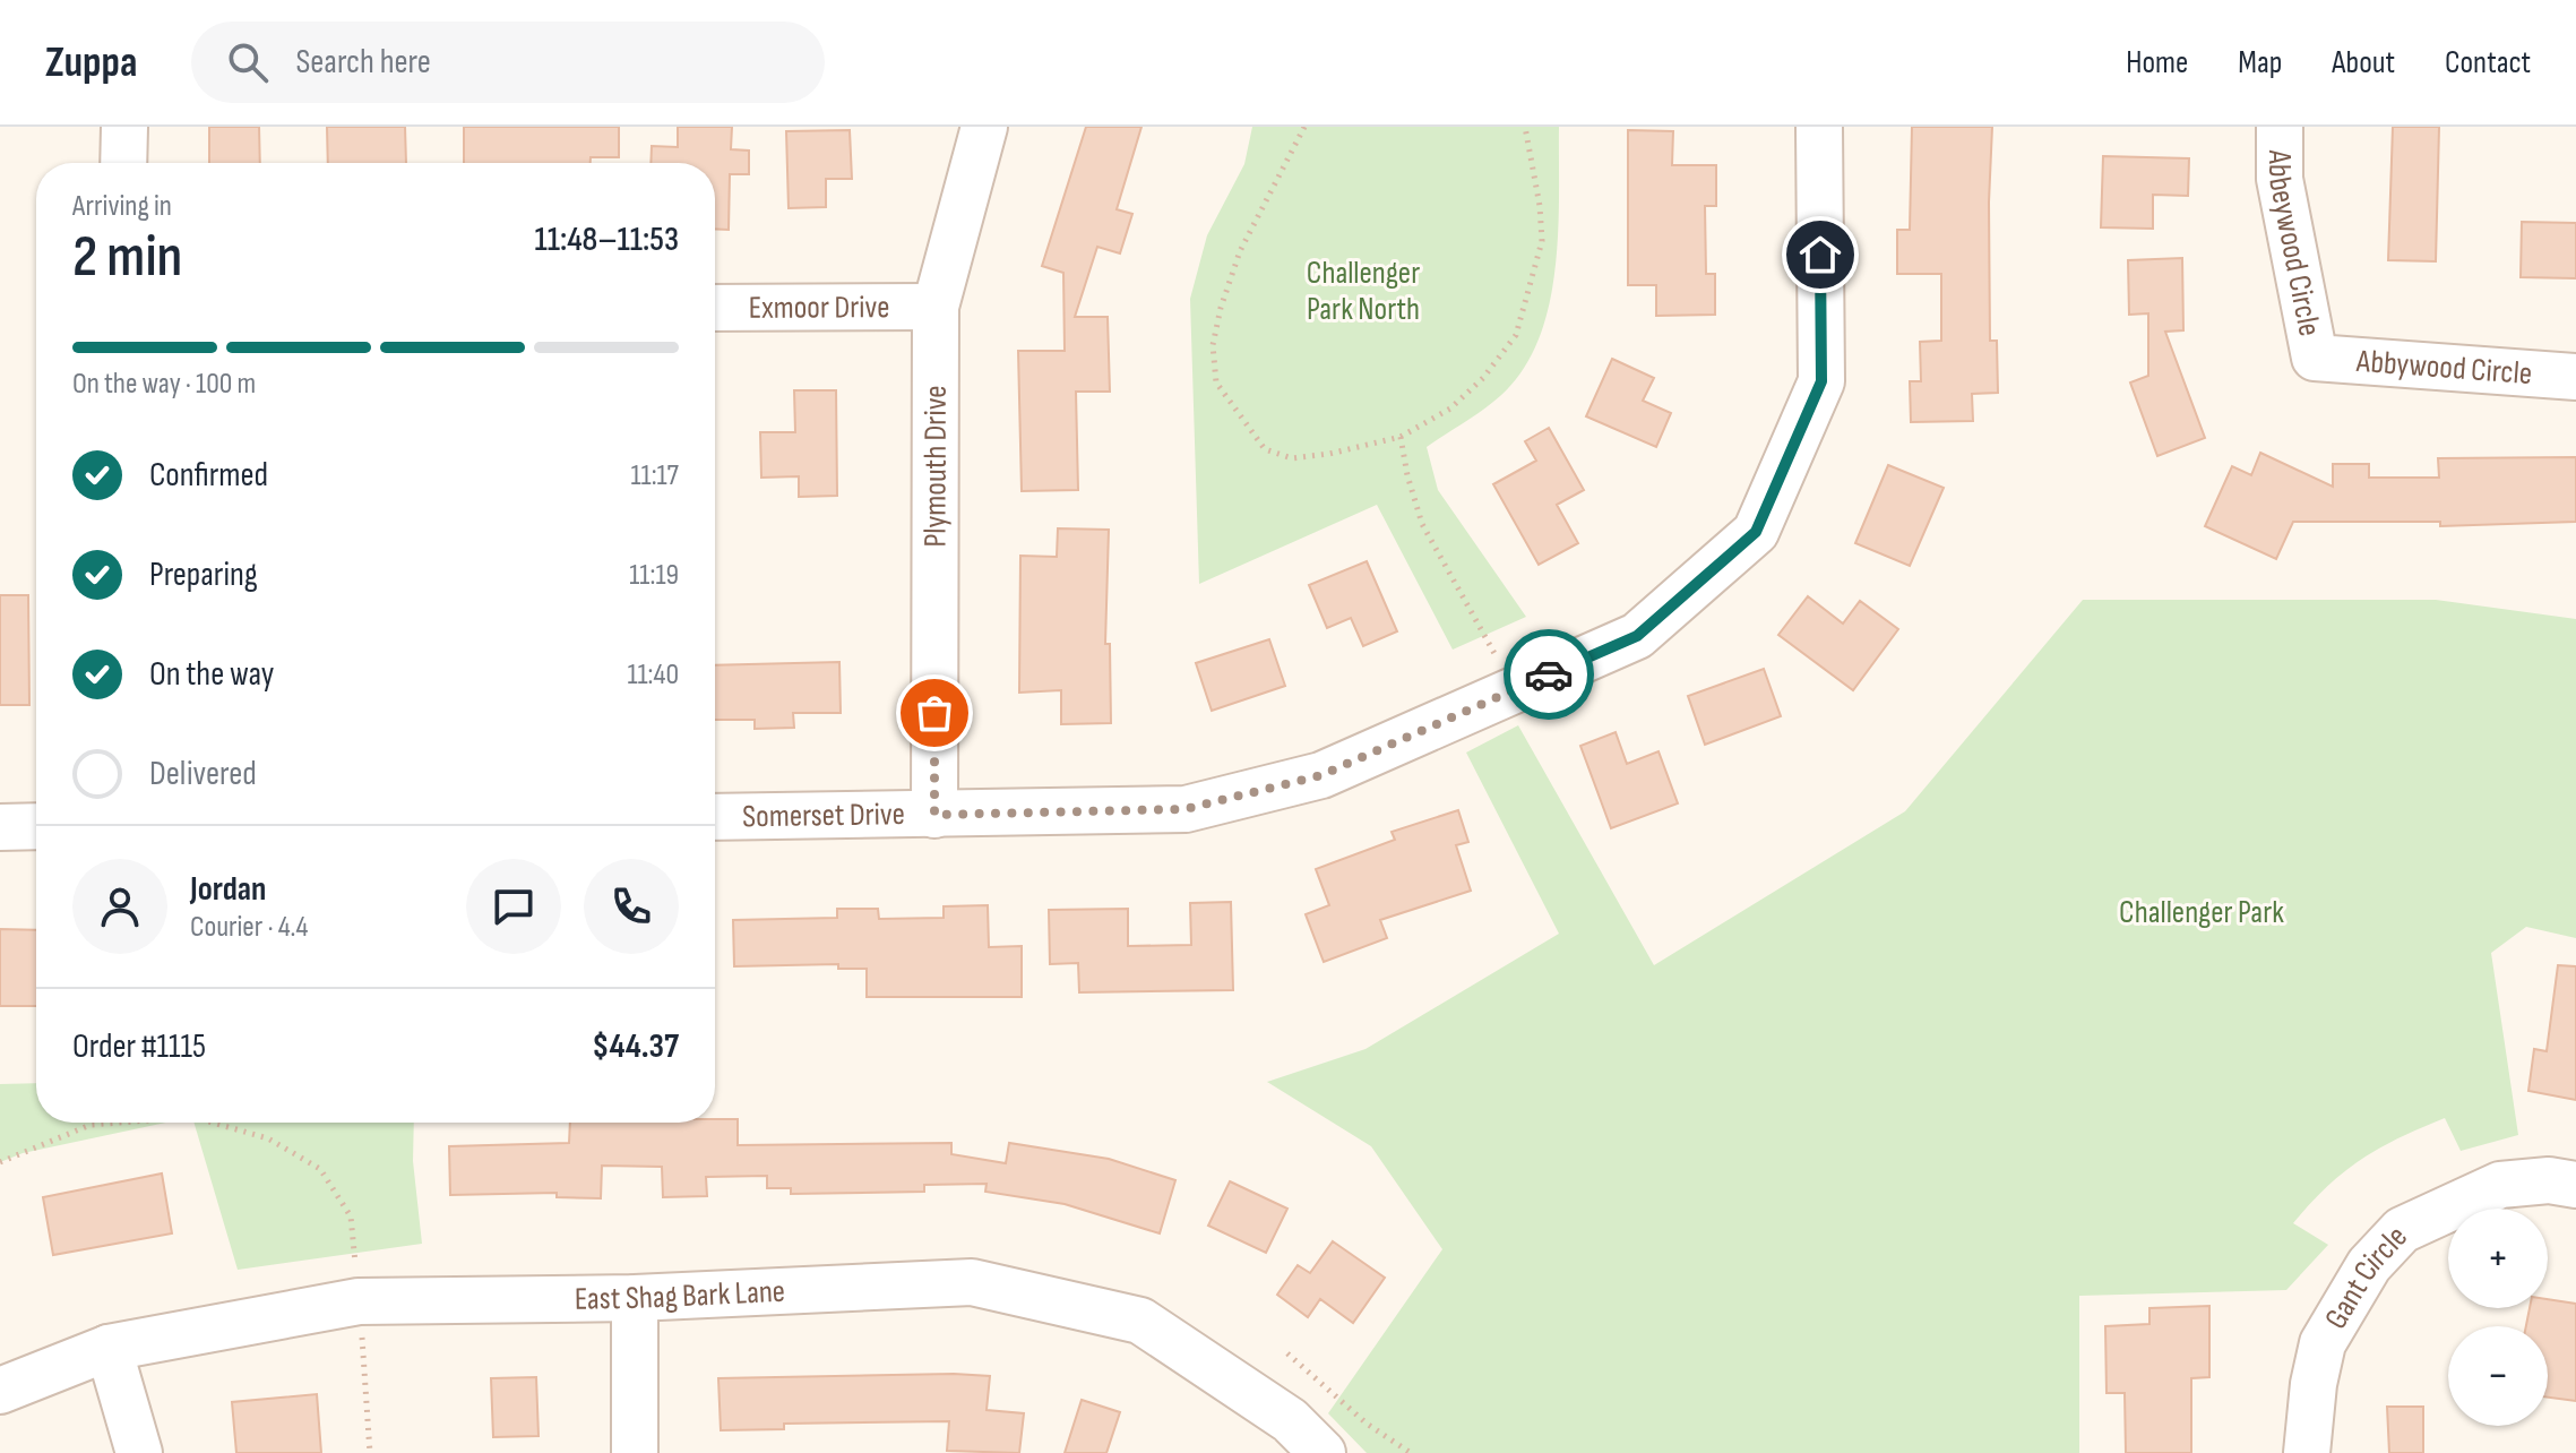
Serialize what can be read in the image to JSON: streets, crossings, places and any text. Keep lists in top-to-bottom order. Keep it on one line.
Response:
{"streets":{"street":["Abbeywood Circle","Exmoor Drive","Abbywood Circle","Plymouth Drive","Somerset Drive","Gant Circle","East Shag Bark Lane"]},"crossings":[["Abbeywood Circle","Abbywood Circle"],["Exmoor Drive","Plymouth Drive"],["Plymouth Drive","Somerset Drive"]],"parks":["Challenger Park North","Challenger Park"],"page":{"header":"Zuppa","search":"Search here","nav":["Home","Map","About","Contact"],"heading":["2 min","Arriving in","11:48–11:53"],"panel":["Jordan","Courier · 4.4","Order #1115","$44.37"],"bar":"On the way · 100 m","list":[["Confirmed","11:17"],["Preparing","11:19"],["On the way","11:40"],"Delivered"],"map_buttons":["+","−"]}}
